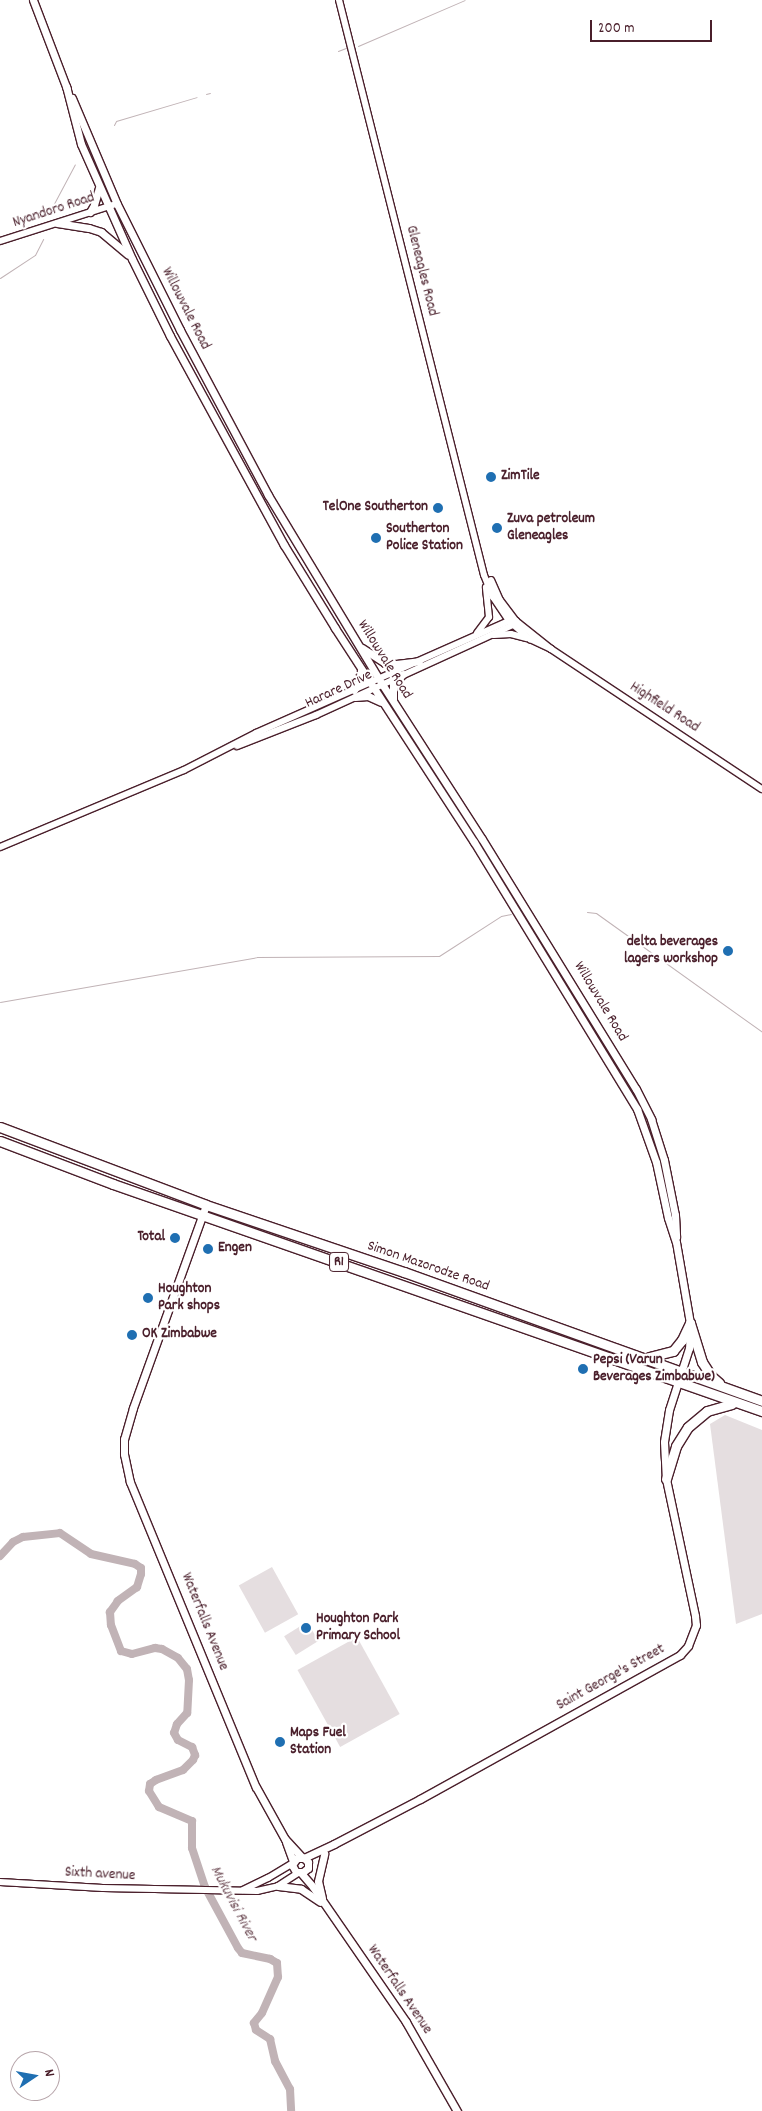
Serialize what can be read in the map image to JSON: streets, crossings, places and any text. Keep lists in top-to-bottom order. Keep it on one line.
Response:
{"streets":{"highway":["R1","Simon Mazorodze Road"],"main road":["Willowvale Road","Waterfalls Avenue","Saint George's Street"],"street":["Nyandoro Road","Gleneagles Road","Harare Drive","Highfield Road","Sixth avenue"]},"crossings":[["Nyandoro Road","Willowvale Road"],["Gleneagles Road","Harare Drive"],["Gleneagles Road","Highfield Road"],["Willowvale Road","Harare Drive"],["Willowvale Road","Simon Mazorodze Road"],["Willowvale Road","Saint George's Street"],["Harare Drive","Highfield Road"],["Simon Mazorodze Road","Waterfalls Avenue"],["Simon Mazorodze Road","Saint George's Street"],["Waterfalls Avenue","Saint George's Street"]],"water":["Mukuvisi River"],"places":["ZimTile","TelOne Southerton","Zuva petroleum Gleneagles","Southerton Police Station","delta beverages lagers workshop","Total","Engen","Houghton Park shops","OK Zimbabwe","Pepsi (Varun Beverages Zimbabwe)","Houghton Park Primary School","Maps Fuel Station"],"scale_bar":"200 m","north":"right"}
